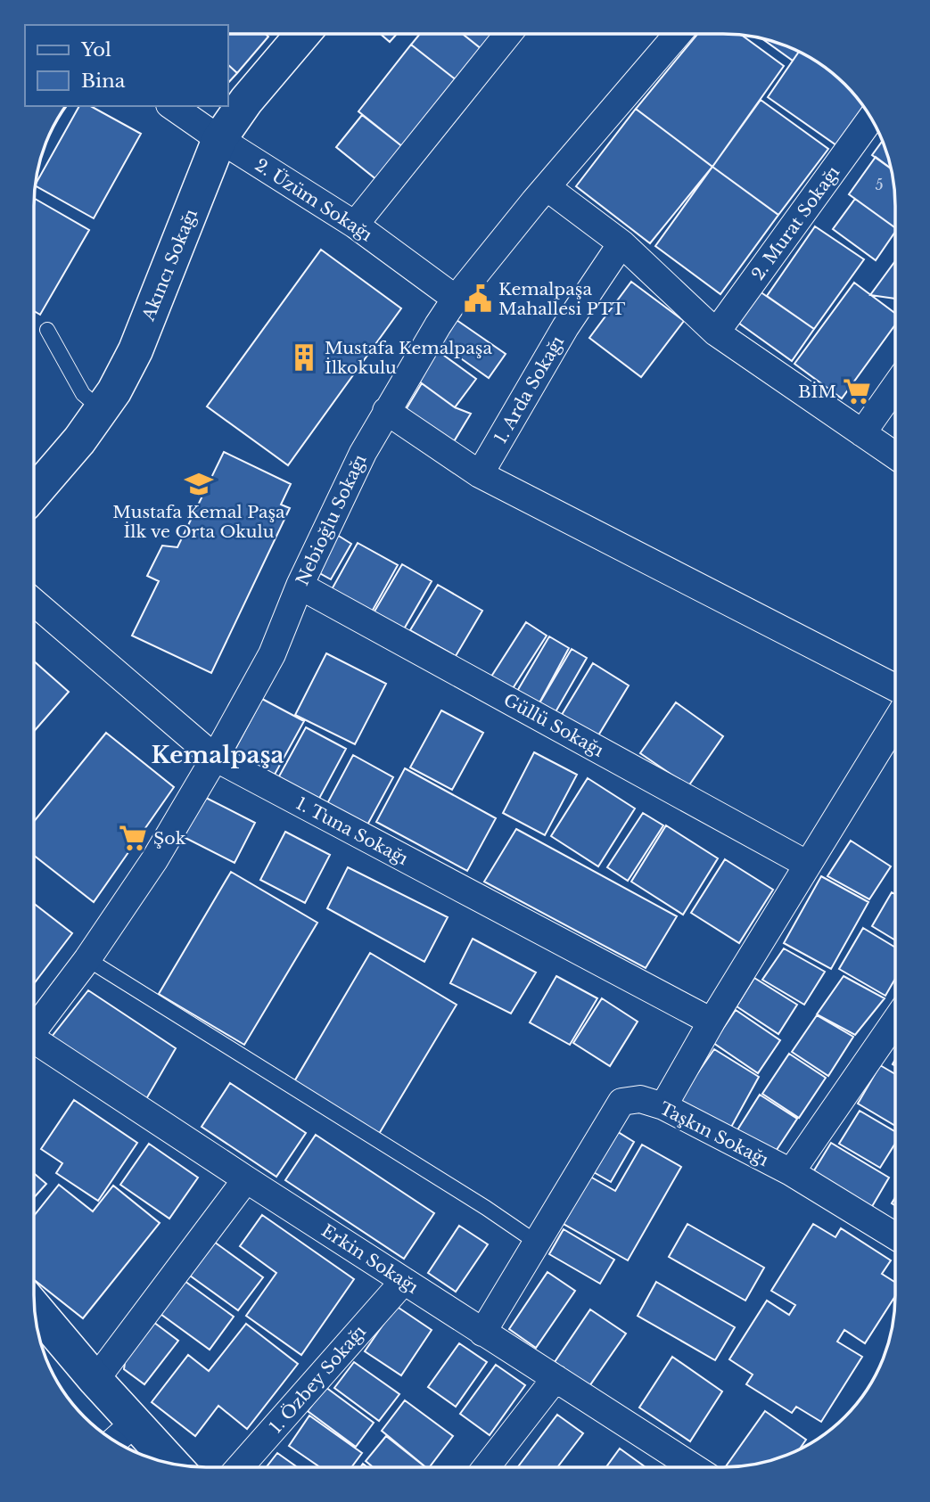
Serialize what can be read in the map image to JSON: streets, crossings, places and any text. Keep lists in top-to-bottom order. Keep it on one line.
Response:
{"streets":{"street":["2. Üzüm Sokağı","2. Murat Sokağı","Akıncı Sokağı","1. Arda Sokağı","Nebioğlu Sokağı","Güllü Sokağı","1. Tuna Sokağı","Taşkın Sokağı","Erkin Sokağı","1. Özbey Sokağı"]},"crossings":[["2. Üzüm Sokağı","Akıncı Sokağı"],["2. Üzüm Sokağı","Nebioğlu Sokağı"],["Nebioğlu Sokağı","Güllü Sokağı"],["Nebioğlu Sokağı","1. Tuna Sokağı"],["Taşkın Sokağı","Erkin Sokağı"],["Erkin Sokağı","1. Özbey Sokağı"]],"districts":["Kemalpaşa"],"places":{"public building":["Kemalpaşa Mahallesi PTT"],"building":["Mustafa Kemalpaşa İlkokulu"],"supermarket":["BİM","Şok"],"school or university":["Mustafa Kemal Paşa İlk ve Orta Okulu"]},"house_numbers":["5"],"legend":["Yol","Bina"]}
